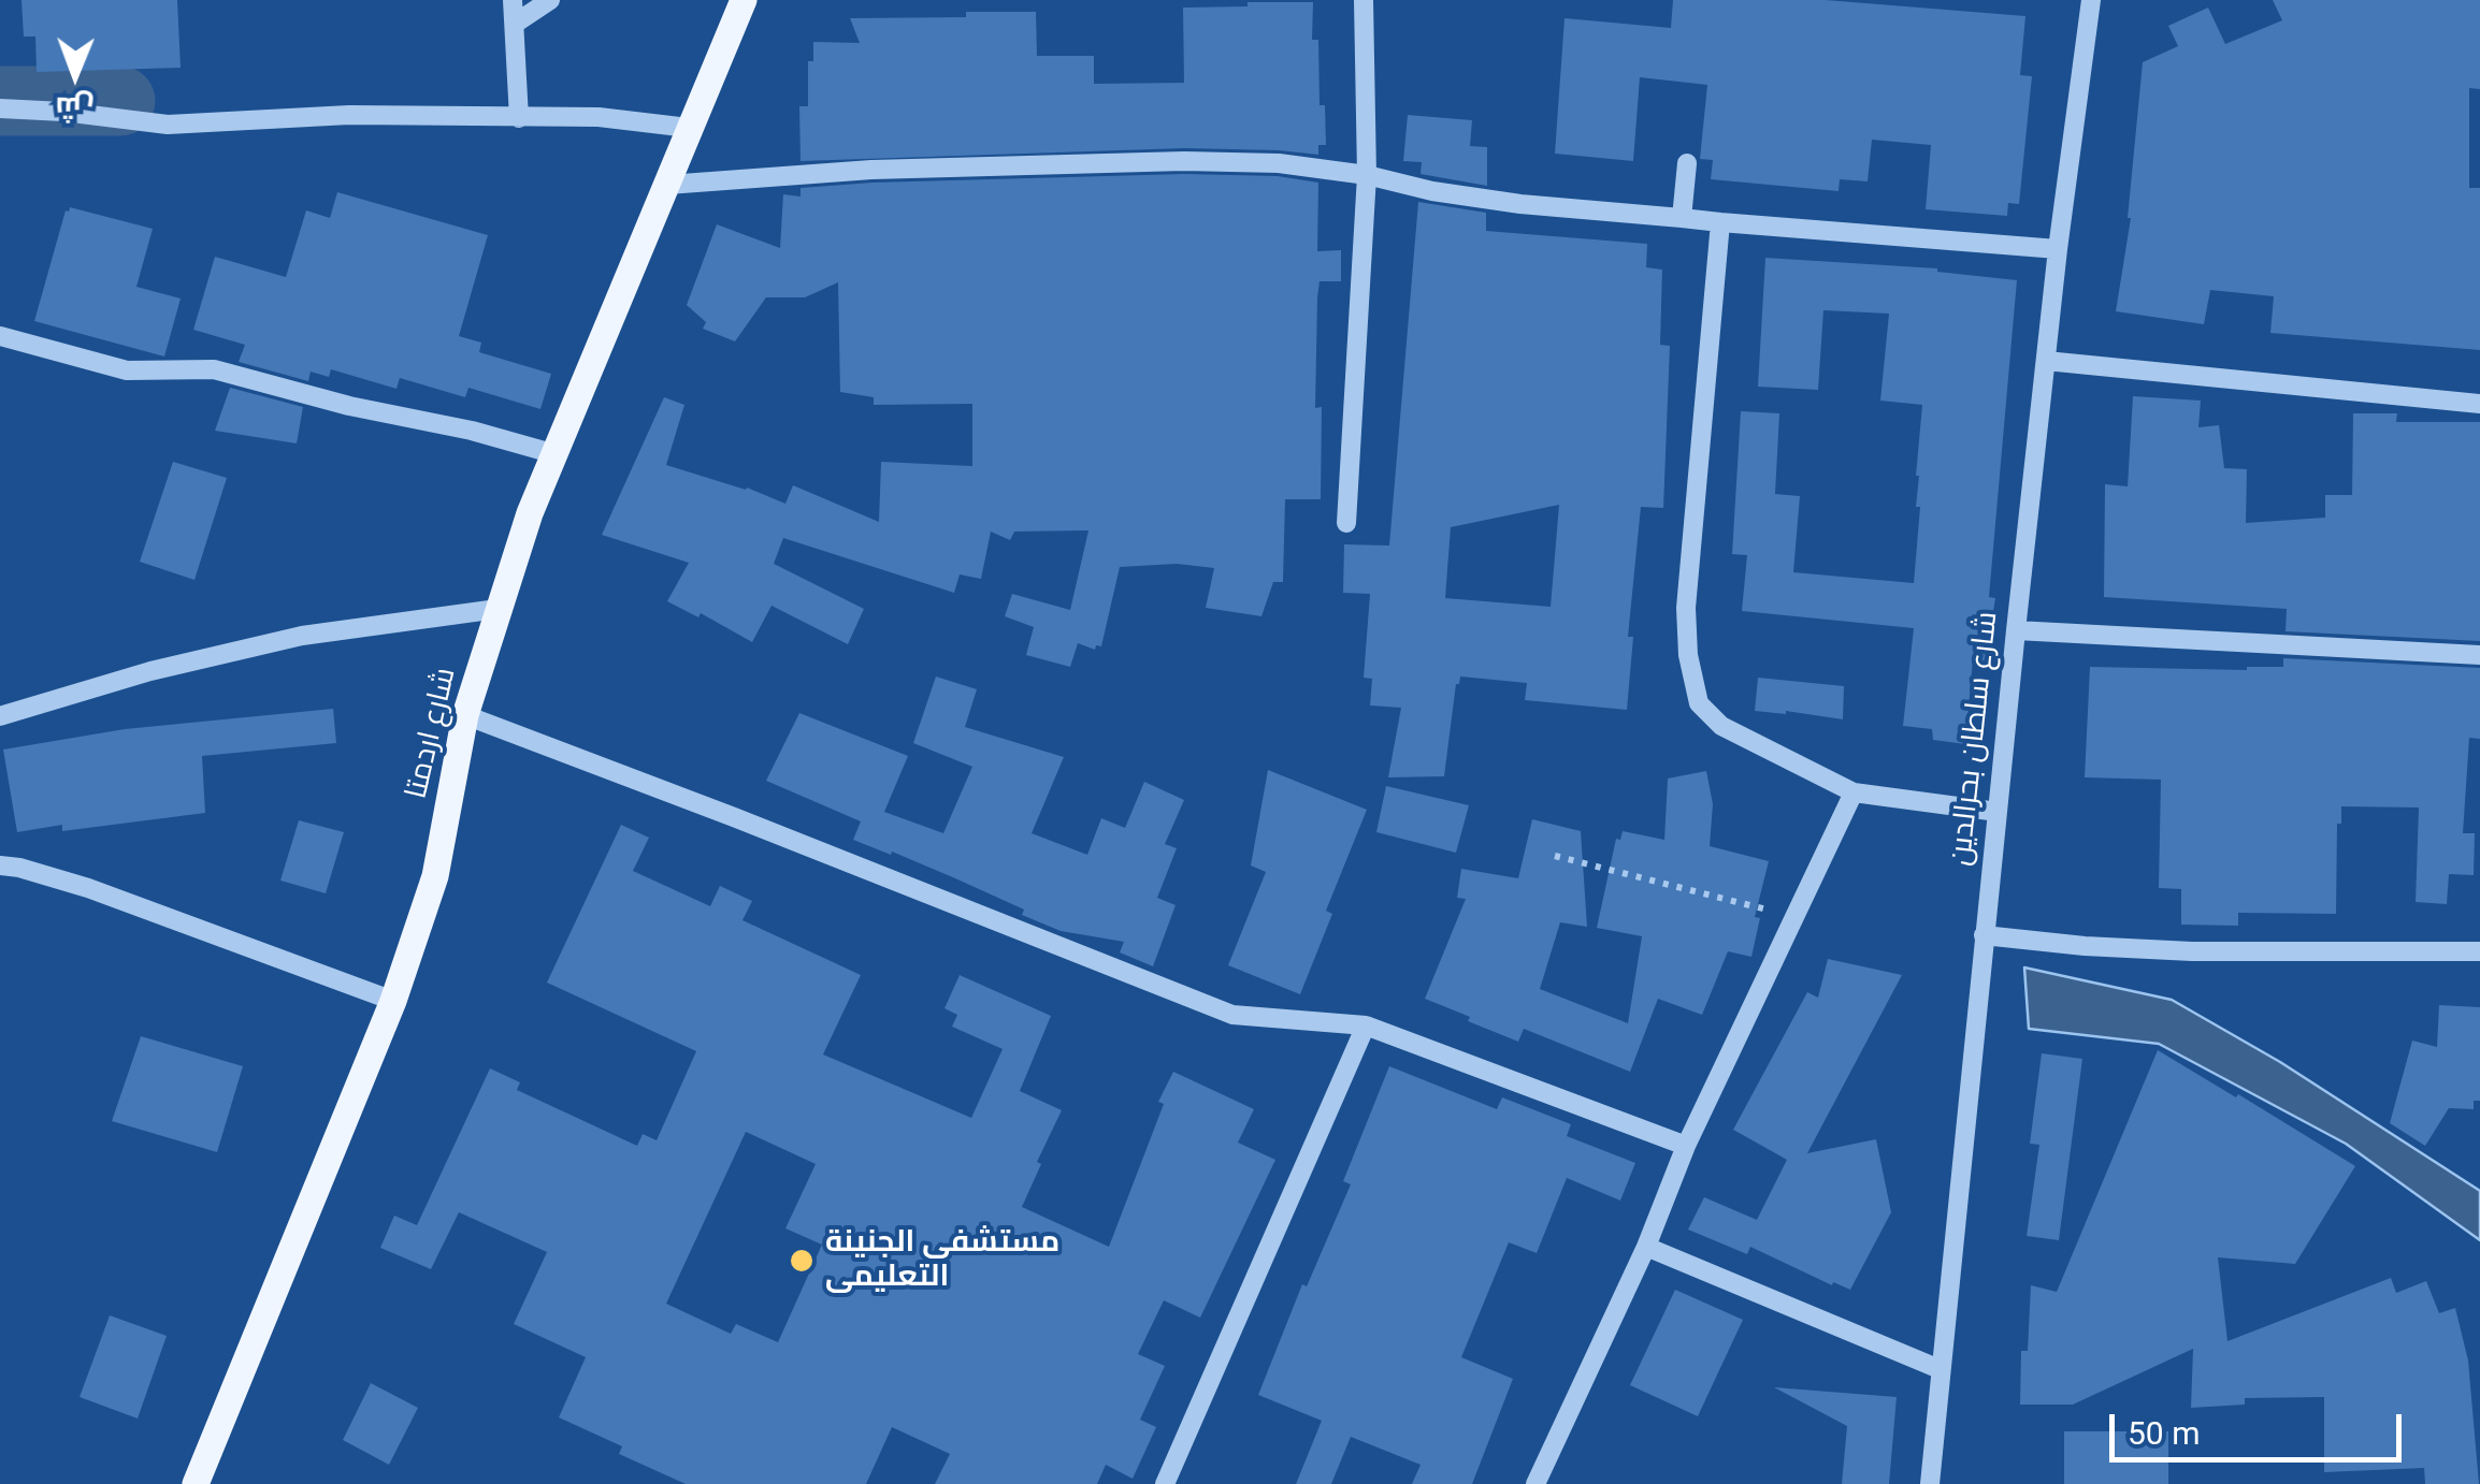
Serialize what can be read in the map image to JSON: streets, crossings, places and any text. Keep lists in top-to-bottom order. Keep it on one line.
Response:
{"streets":{"main road":["شارع اردمتا"],"street":["شارع سلطان بحرالدين"]},"places":["مستشفي الجنينة التعليمى"],"scale_bar":"50 m","north":"bottom"}
